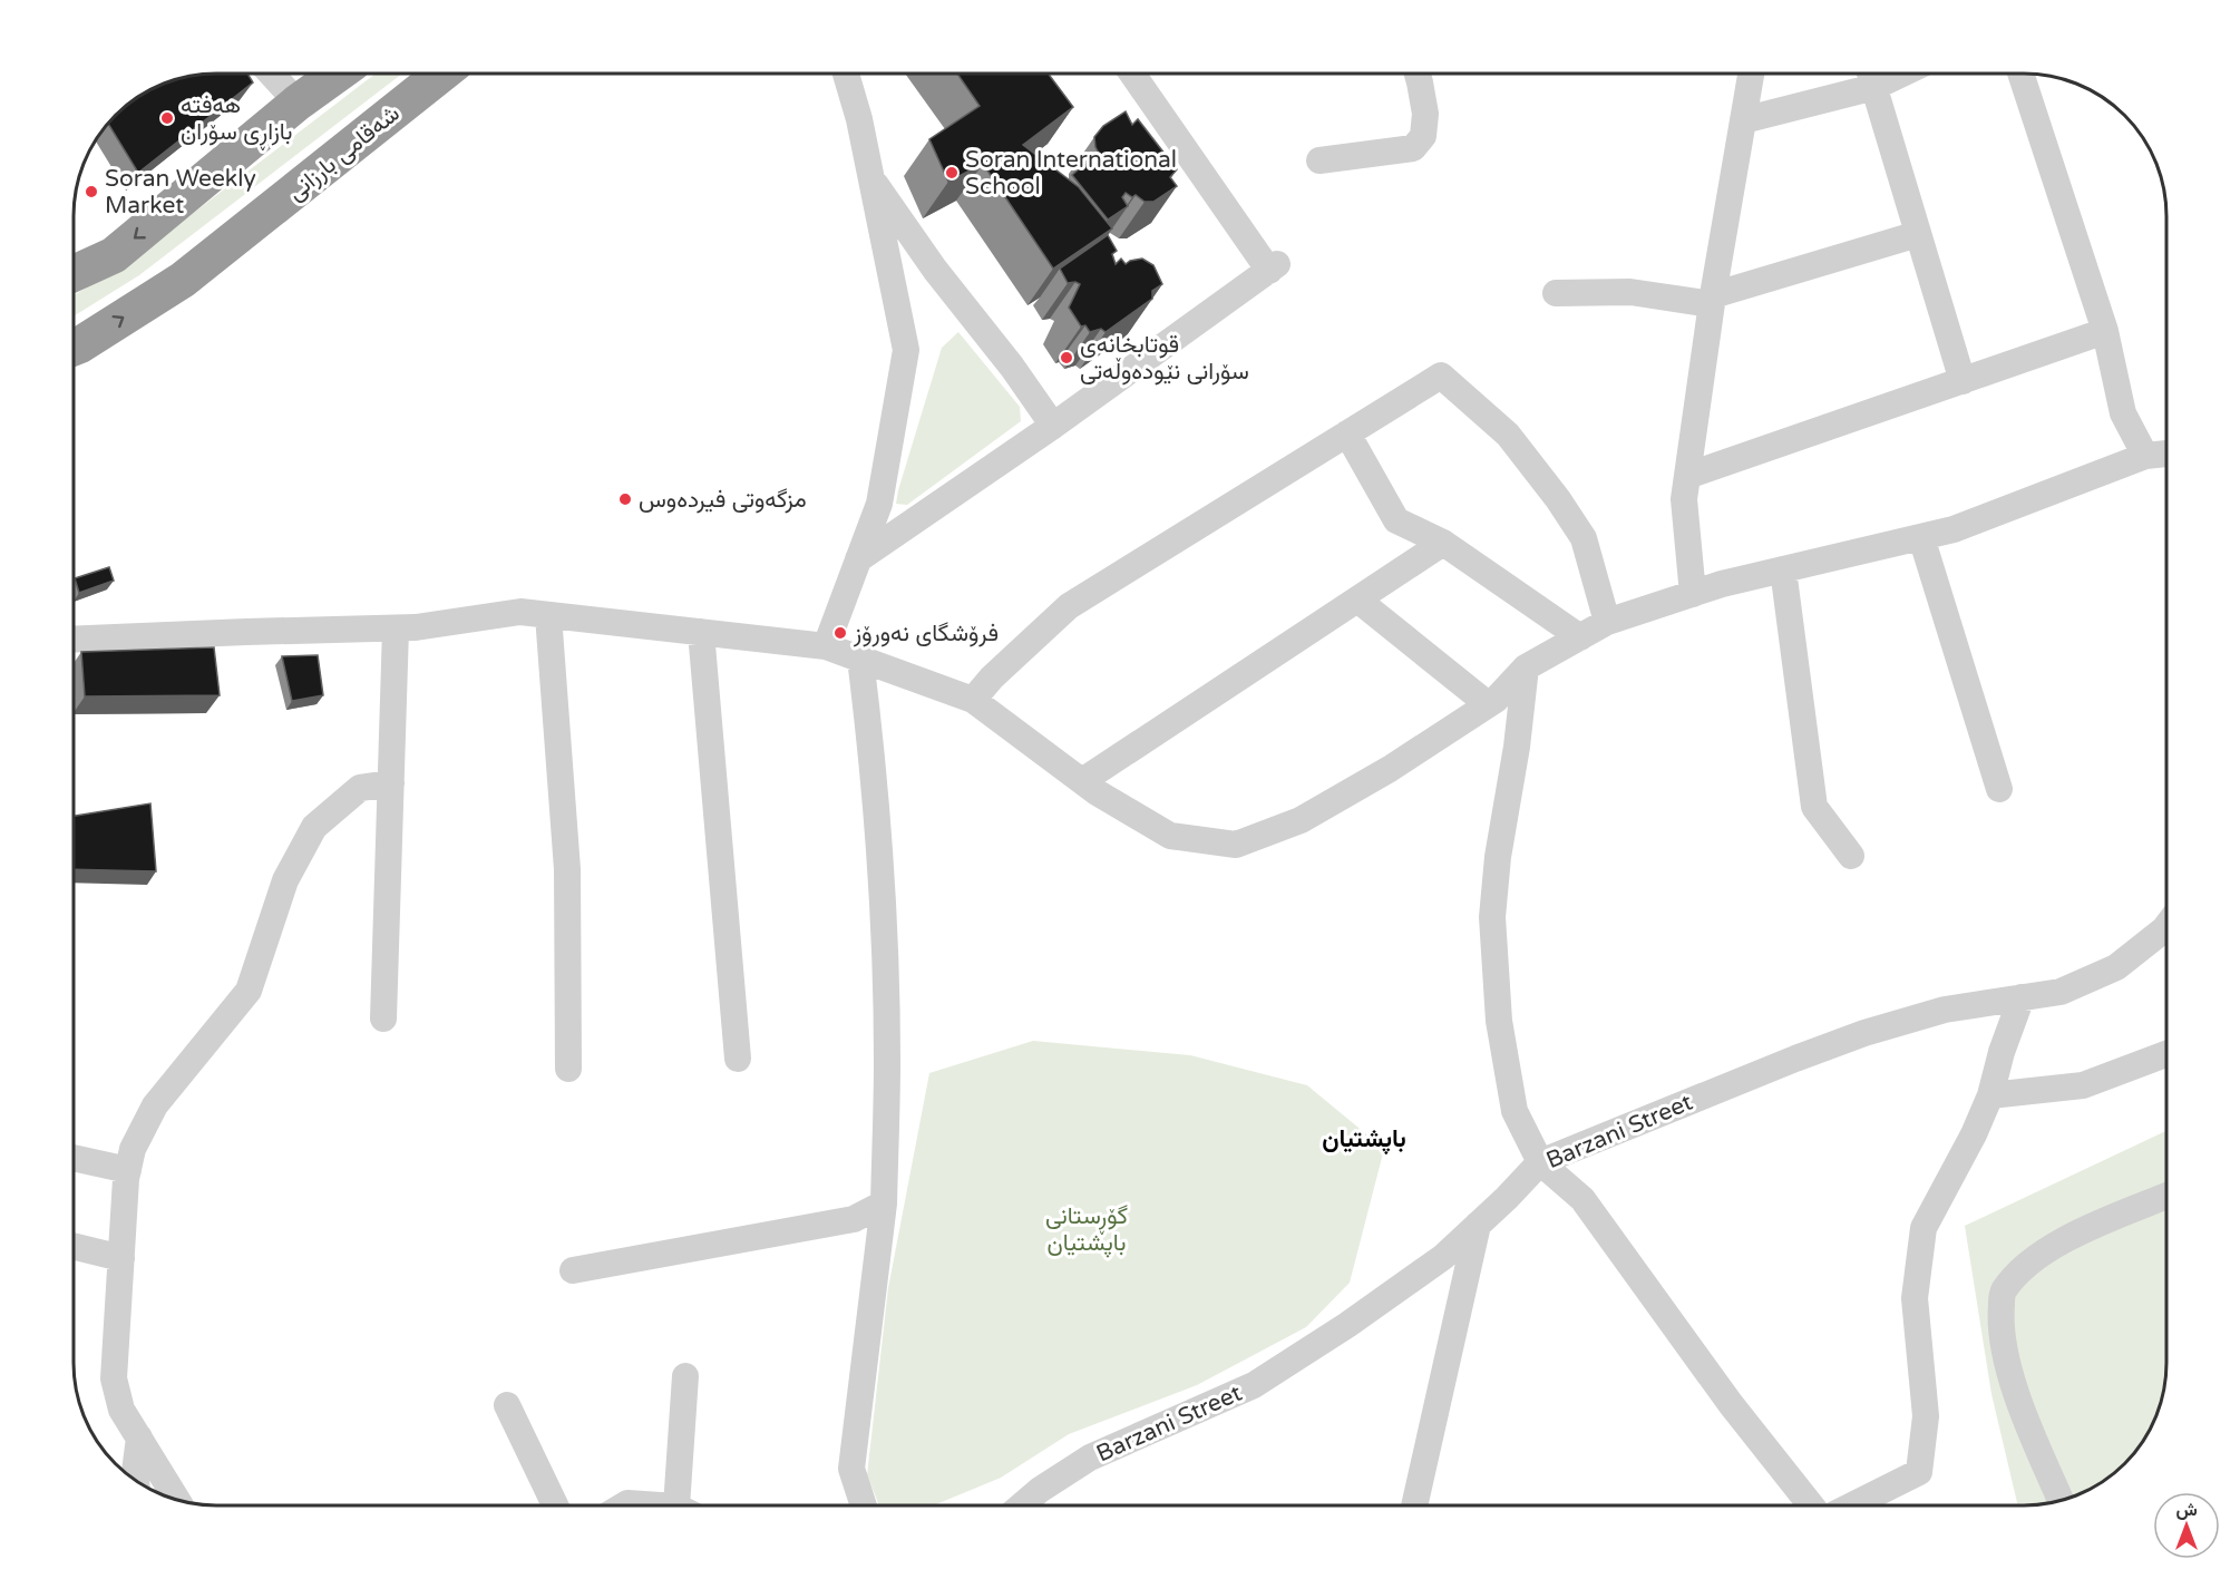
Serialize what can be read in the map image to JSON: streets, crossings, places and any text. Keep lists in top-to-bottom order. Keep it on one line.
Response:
{"streets":{"highway":["شەقامی بارزانی"],"street":["Barzani Street"]},"districts":["باپشتیان"],"parks":["گۆڕستانی باپشتیان"],"places":["هەفتە بازاڕی سۆران","Soran International School","Soran Weekly Market","قوتابخانەی سۆرانی نێودەوڵەتی","مزگەوتی فیردەوس","فرۆشگای نەورۆز"],"north":"top"}
